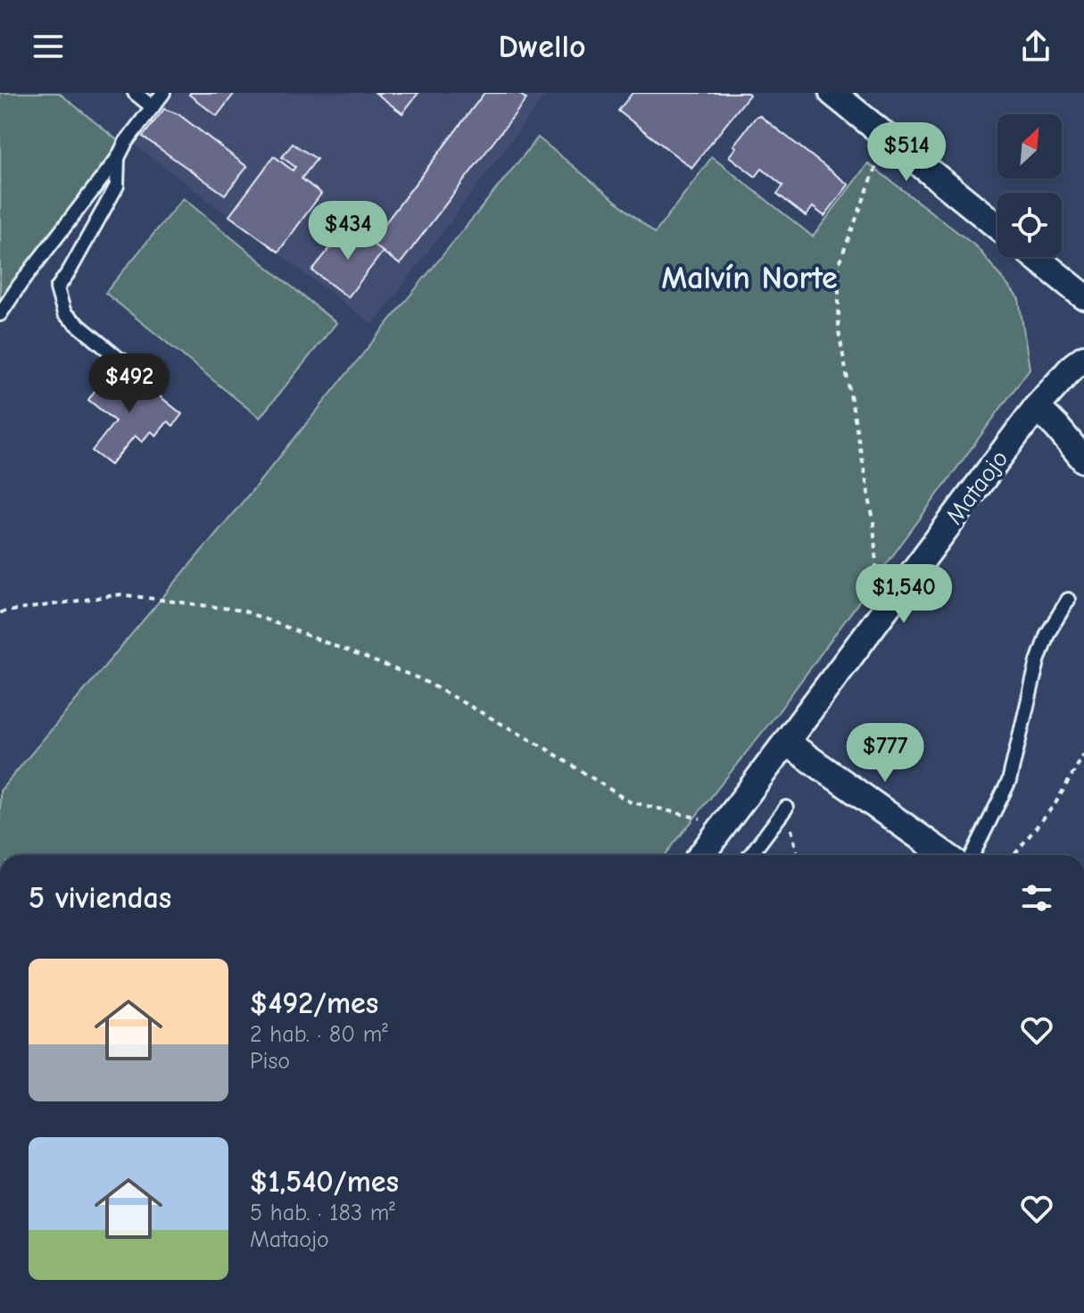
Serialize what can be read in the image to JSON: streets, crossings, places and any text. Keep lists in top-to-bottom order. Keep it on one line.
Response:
{"streets":{"street":["Mataojo"]},"districts":["Malvín Norte"],"north":"top right","page":{"header":"Dwello","price":["$514","$434","$492","$1,540","$777"],"heading":"5 viviendas","list":[{"name":"$492/mes","note":"2 hab. · 80 m² · Piso"},{"name":"$1,540/mes","note":"5 hab. · 183 m² · Mataojo"}]}}
